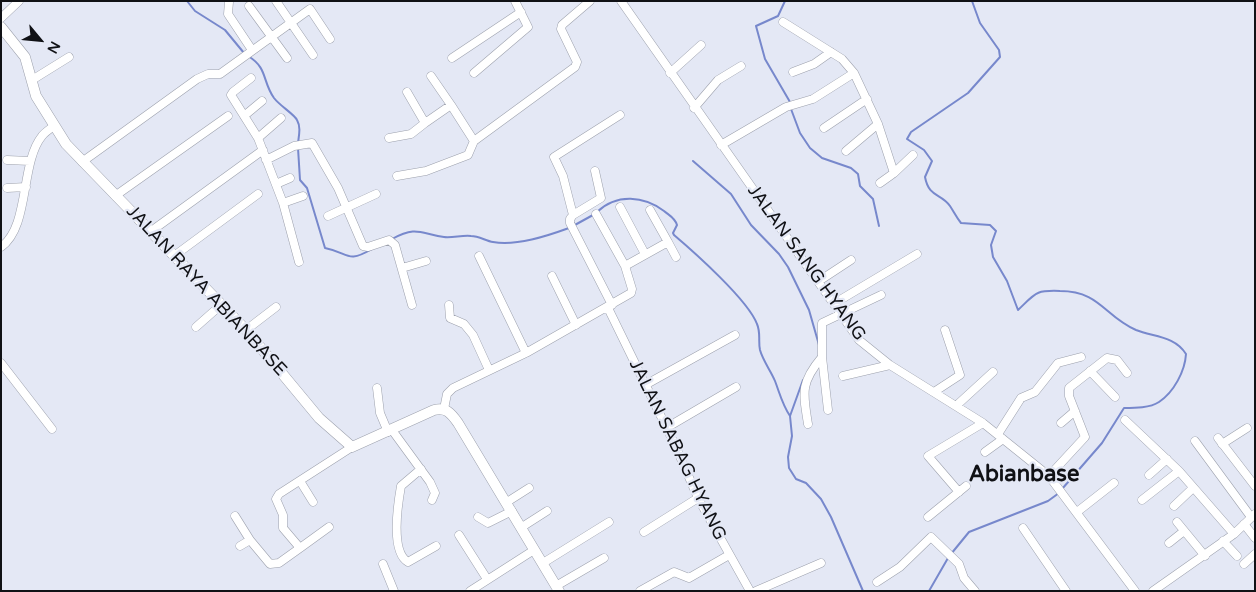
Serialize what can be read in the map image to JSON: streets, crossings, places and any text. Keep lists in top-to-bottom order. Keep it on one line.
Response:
{"streets":{"main road":["JALAN RAYA ABIANBASE"],"street":["JALAN SANG HYANG","JALAN SABAG HYANG"]},"districts":["Abianbase"],"north":"bottom right"}
